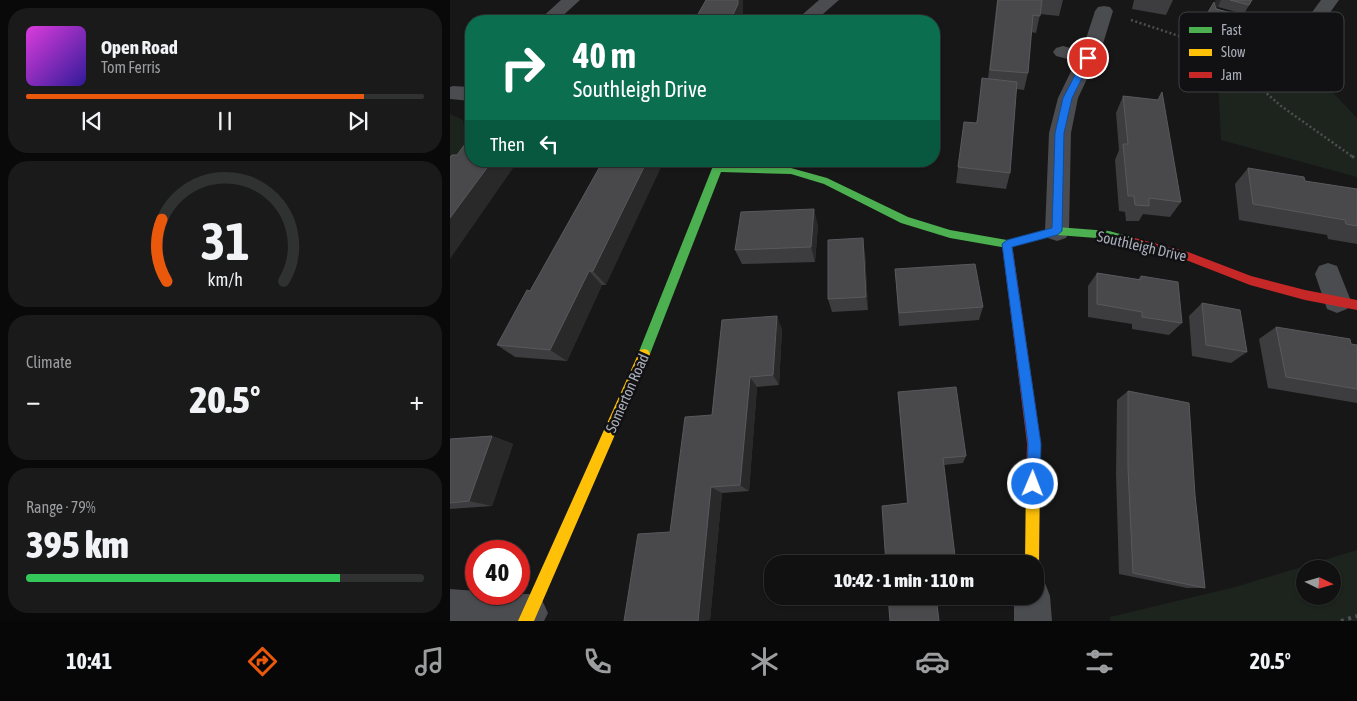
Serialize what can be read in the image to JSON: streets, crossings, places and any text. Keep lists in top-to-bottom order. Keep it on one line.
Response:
{"streets":{"street":["Southleigh Drive","Somerton Road"]},"legend":["Fast","Slow","Jam"],"north":"right","page":{"turn":["40 m","Southleigh Drive"],"song":["Open Road","Tom Ferris"],"then":"Then","tile":["Climate",["Range · 79%","395 km"]],"heat":["−","20.5°","+"],"limit":"40","trip":"10:42 · 1 min · 110 m","tabs":["10:41","20.5°"],"gauge":["31","km/h"]}}
